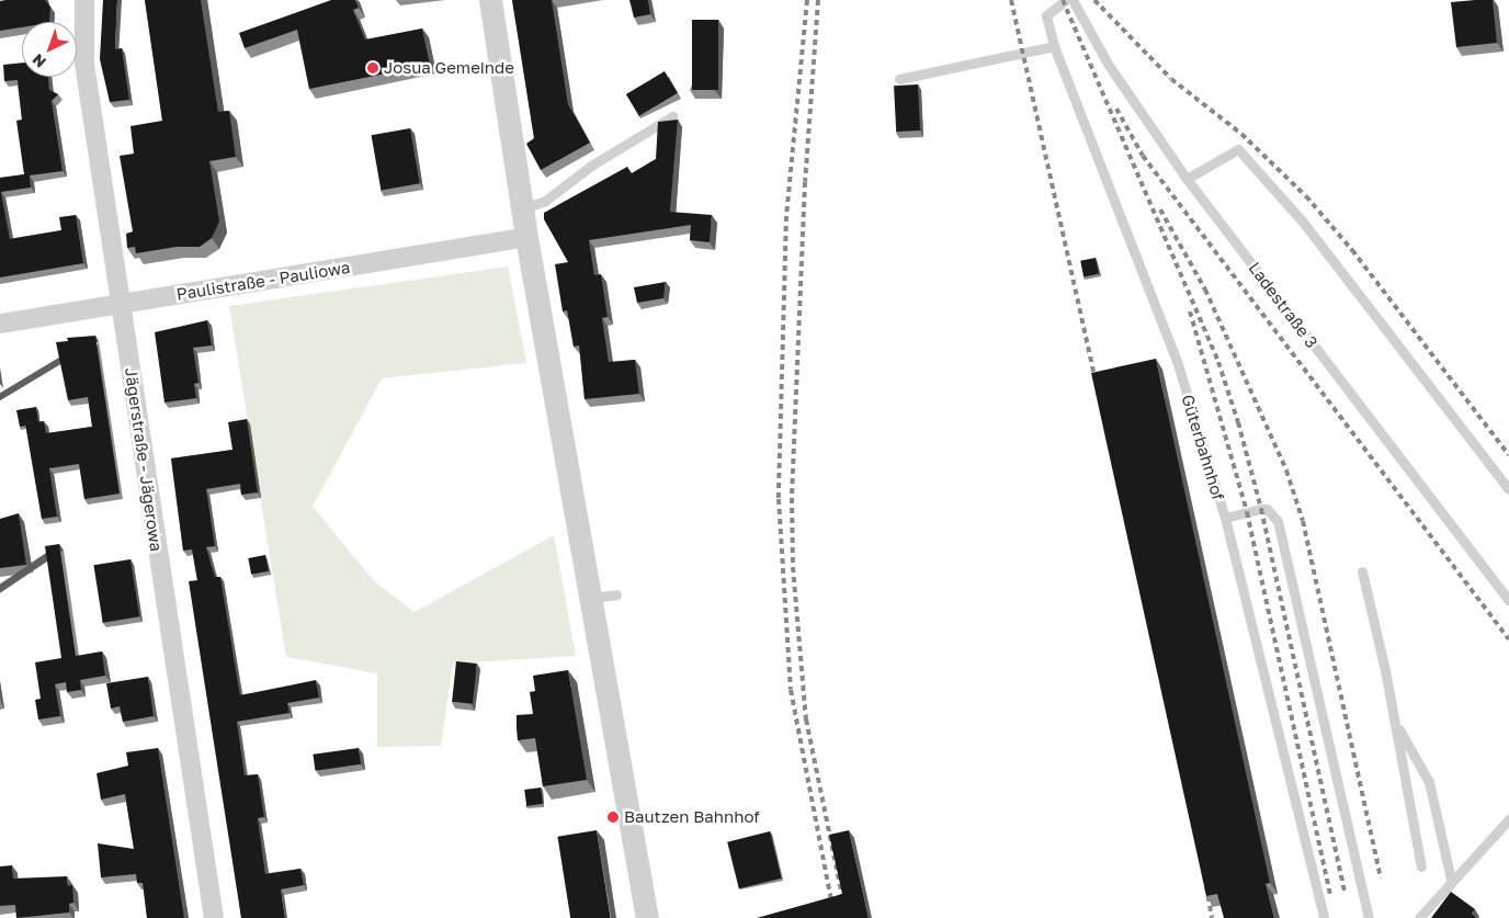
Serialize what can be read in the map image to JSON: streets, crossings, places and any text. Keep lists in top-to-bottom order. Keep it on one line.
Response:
{"streets":{"street":["Paulistraße - Pauliowa","Jägerstraße - Jägerowa"],"lane":["Ladestraße 3","Güterbahnhof"]},"crossings":[["Paulistraße - Pauliowa","Jägerstraße - Jägerowa"]],"places":["Josua Gemeinde","Bautzen Bahnhof"],"north":"bottom left"}
